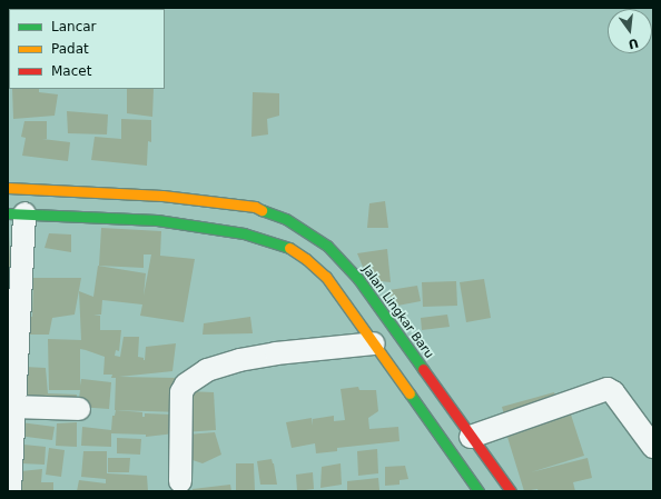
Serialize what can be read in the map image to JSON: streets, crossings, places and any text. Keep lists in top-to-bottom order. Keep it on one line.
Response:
{"streets":{"highway":["Jalan Lingkar Baru"]},"legend":["Lancar","Padat","Macet"],"north":"bottom"}
